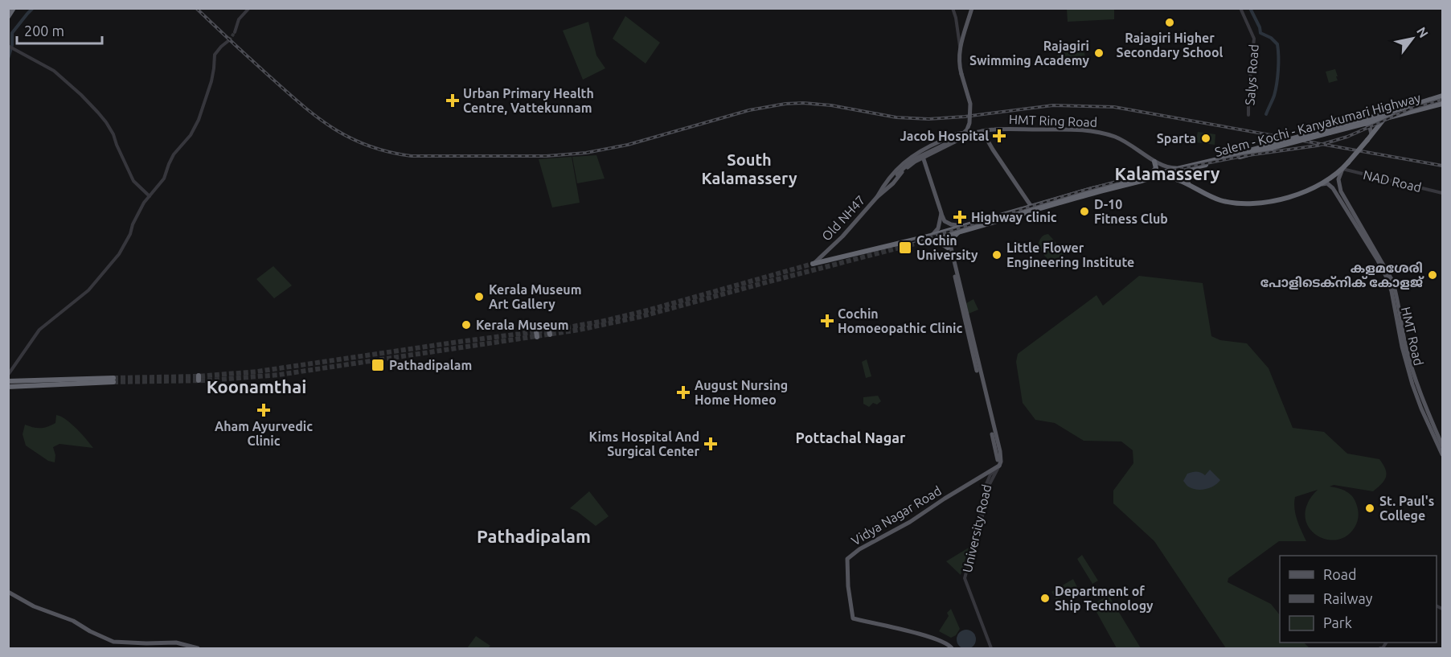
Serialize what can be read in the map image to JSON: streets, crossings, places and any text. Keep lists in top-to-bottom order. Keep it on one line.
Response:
{"streets":{"highway":["Salem - Kochi - Kanyakumari Highway"],"main road":["HMT Ring Road","Old NH47","HMT Road","Vidya Nagar Road"],"street":["Salys Road","NAD Road","University Road"]},"crossings":[["HMT Ring Road","Old NH47"],["NAD Road","HMT Road"],["Vidya Nagar Road","University Road"]],"districts":["South Kalamassery","Kalamassery","Koonamthai","Pottachal Nagar","Pathadipalam"],"places":{"other":["Rajagiri Higher Secondary School","Rajagiri Swimming Academy","Sparta","D-10 Fitness Club","Little Flower Engineering Institute","കളമശേരി പോളിടെക്നിക് കോളജ്","Kerala Museum Art Gallery","Kerala Museum","St. Paul's College","Department of Ship Technology"],"health":["Urban Primary Health Centre, Vattekunnam","Jacob Hospital","Highway clinic","Cochin Homoeopathic Clinic","August Nursing Home Homeo","Aham Ayurvedic Clinic","Kims Hospital And Surgical Center"],"transit":["Cochin University","Pathadipalam"]},"legend":["Road","Railway","Park"],"scale_bar":"200 m","north":"top right"}
